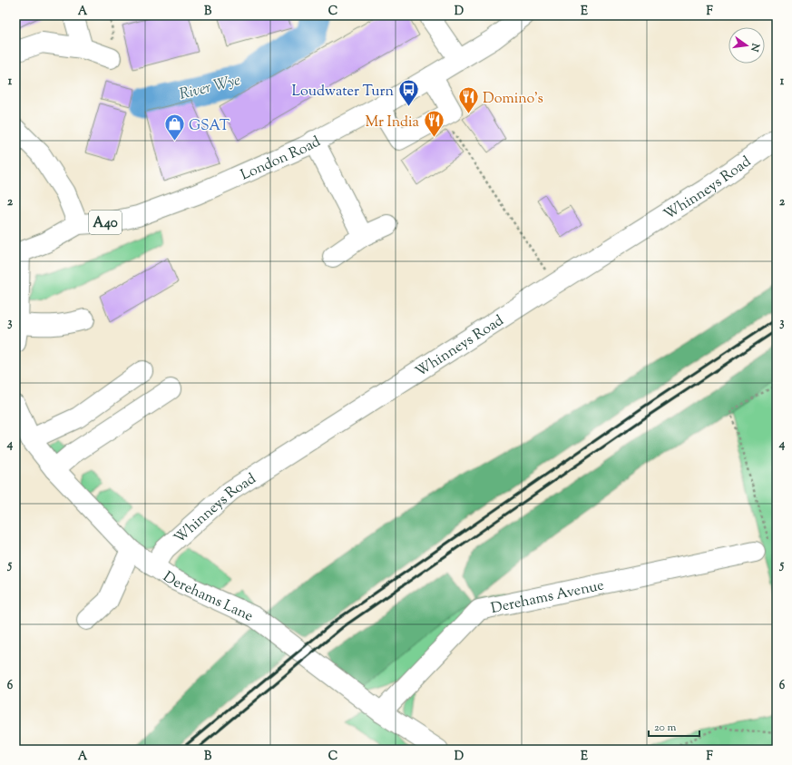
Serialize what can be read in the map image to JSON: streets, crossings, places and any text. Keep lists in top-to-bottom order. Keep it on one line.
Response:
{"streets":{"street":["London Road","Whinneys Road","A40","Derehams Lane","Derehams Avenue"]},"crossings":[["Whinneys Road","Derehams Lane"],["Derehams Lane","Derehams Avenue"]],"water":["River Wye"],"places":{"bus stop":["Loudwater Turn"],"restaurant":["Domino's","Mr India"],"shop":["GSAT"]},"scale_bar":"20 m","north":"right","grid":{"columns":["A","B","C","D","E","F"],"rows":["1","2","3","4","5","6"]}}
